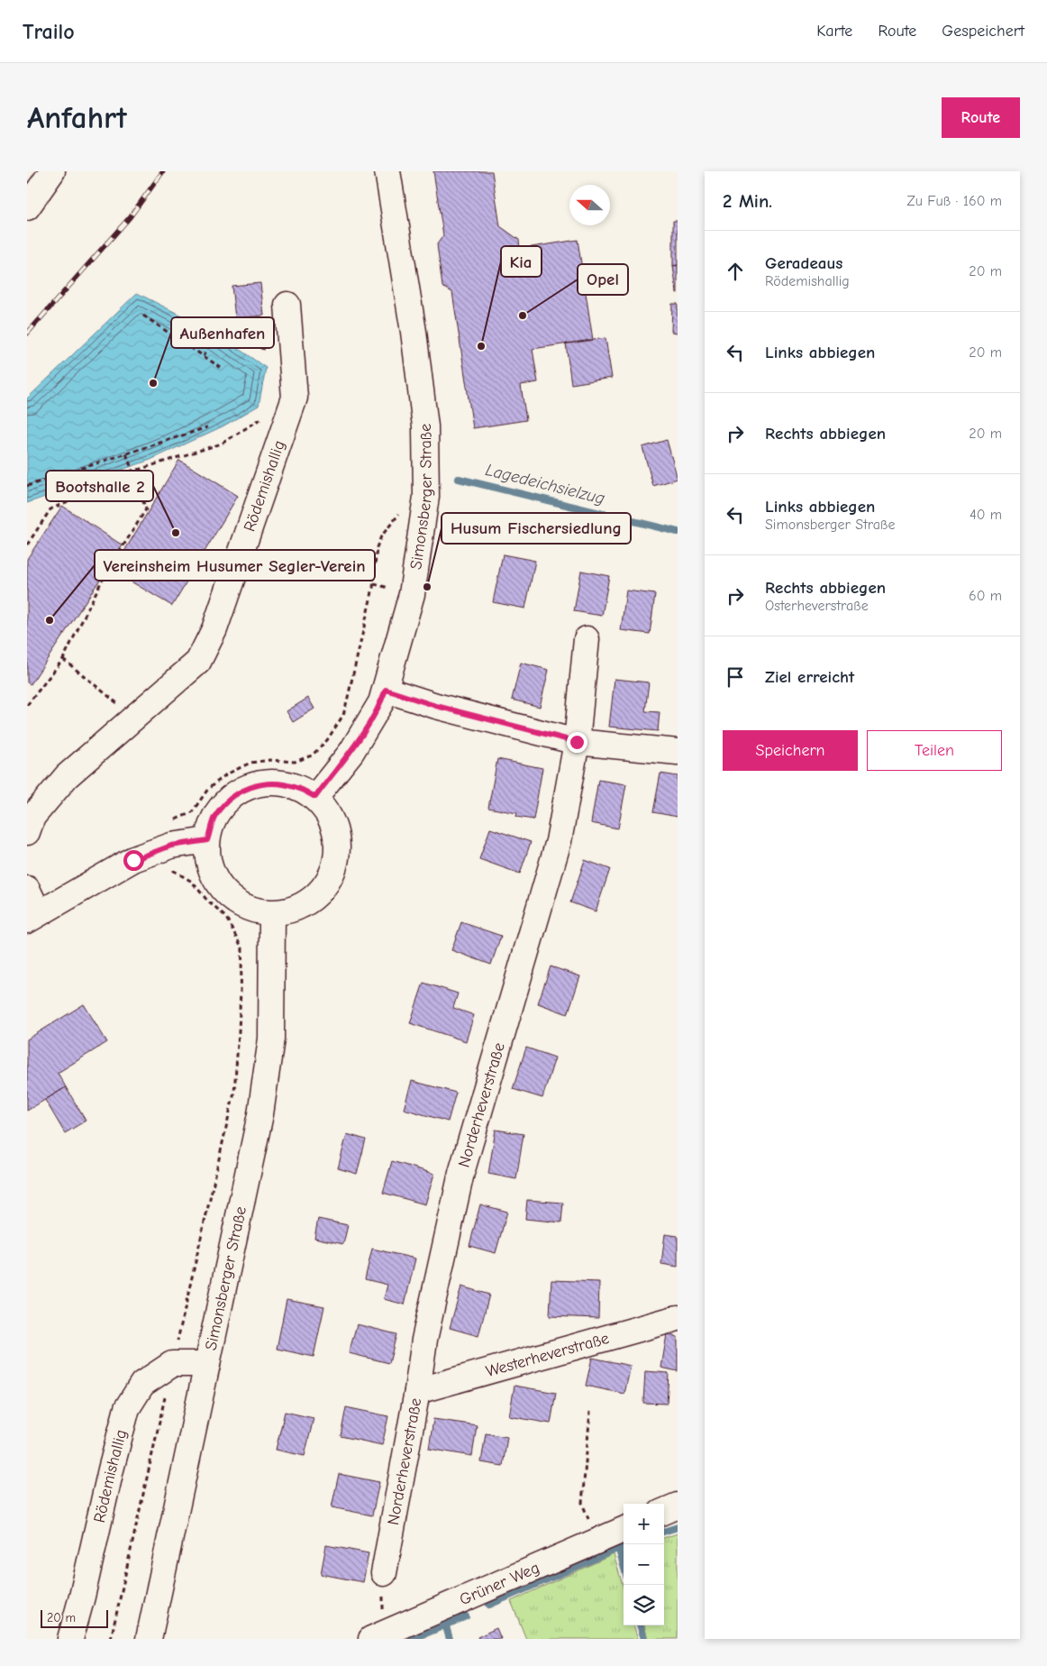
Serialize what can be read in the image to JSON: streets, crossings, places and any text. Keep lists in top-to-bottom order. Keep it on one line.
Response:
{"streets":{"street":["Rödemishallig","Simonsberger Straße","Norderheverstraße","Westerheverstraße","Grüner Weg"]},"crossings":[["Norderheverstraße","Westerheverstraße"]],"water":["Lagedeichsielzug"],"places":["Opel","Kia","Außenhafen","Bootshalle 2","Husum Fischersiedlung","Vereinsheim Husumer Segler-Verein"],"scale_bar":"20 m","north":"left","page":{"header":"Trailo","nav":["Karte","Route","Gespeichert"],"buttons":["Route",["Speichern","Teilen"]],"title":"Anfahrt","heading":["2 Min.","Zu Fuß · 160 m"],"list":[["Geradeaus","Rödemishallig","20 m"],["Links abbiegen","20 m"],["Rechts abbiegen","20 m"],["Links abbiegen","Simonsberger Straße","40 m"],["Rechts abbiegen","Osterheverstraße","60 m"],"Ziel erreicht"],"map_buttons":["+","−"],"scale":"20 m"}}
